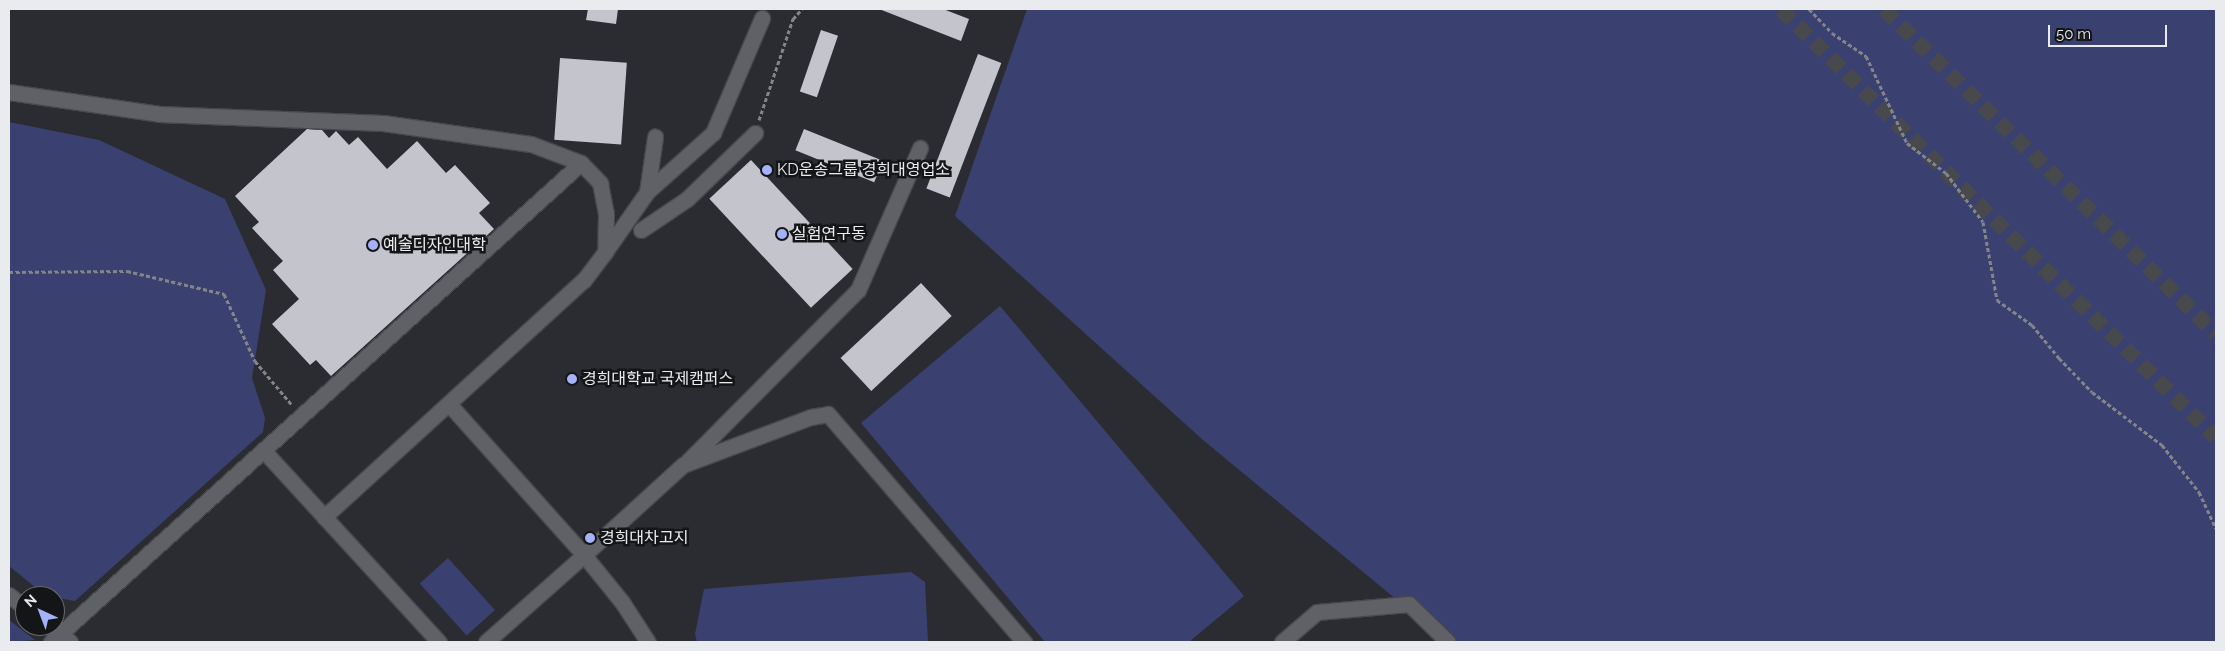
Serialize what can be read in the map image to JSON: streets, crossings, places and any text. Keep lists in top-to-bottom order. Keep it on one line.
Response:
{"places":["KD운송그룹 경희대영업소","실험연구동","예술디자인대학","경희대학교 국제캠퍼스","경희대차고지"],"scale_bar":"50 m","north":"top left"}
